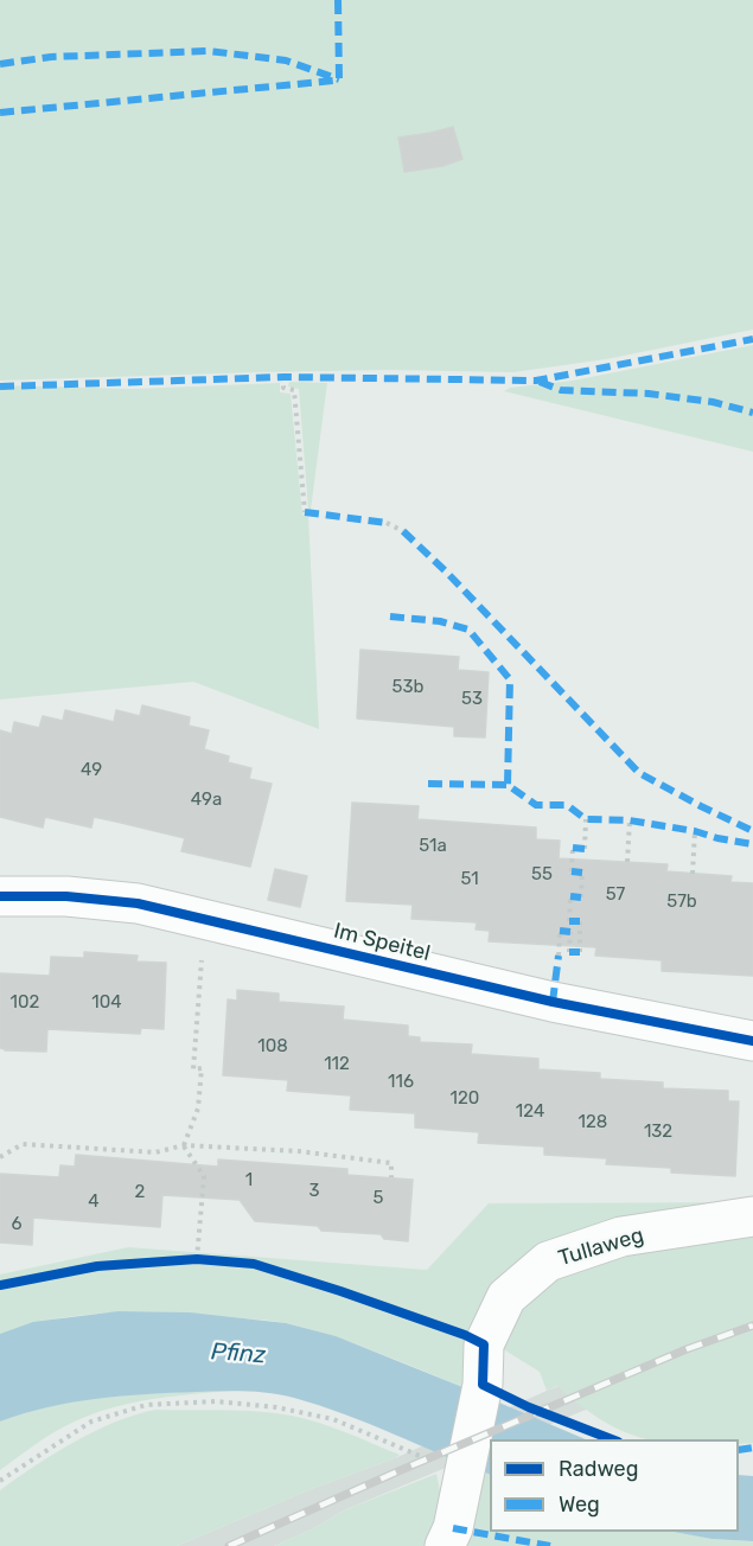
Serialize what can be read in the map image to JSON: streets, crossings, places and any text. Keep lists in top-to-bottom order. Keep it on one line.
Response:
{"streets":{"street":["Im Speitel","Tullaweg"]},"water":["Pfinz"],"house_numbers":["53b","53","49","49a","51a","55","51","57","57b","102","104","108","112","116","120","124","128","132","1","3","2","5","4","6"],"legend":["Radweg","Weg"]}
